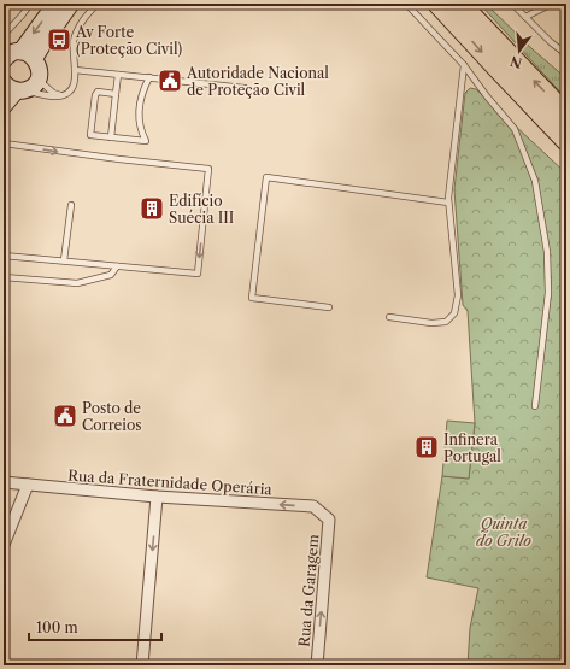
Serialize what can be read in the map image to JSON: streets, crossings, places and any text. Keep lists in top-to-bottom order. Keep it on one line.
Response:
{"streets":{"street":["Rua da Fraternidade Operária","Rua da Garagem"]},"crossings":[["Rua da Fraternidade Operária","Rua da Garagem"]],"one_way":["Rua da Fraternidade Operária","Rua da Garagem"],"parks":["Quinta do Grilo"],"places":{"bus stop":["Av Forte (Proteção Civil)"],"public building":["Autoridade Nacional de Proteção Civil","Posto de Correios"],"building":["Edifício Suécia III","Infinera Portugal"]},"scale_bar":"100 m","north":"bottom"}
